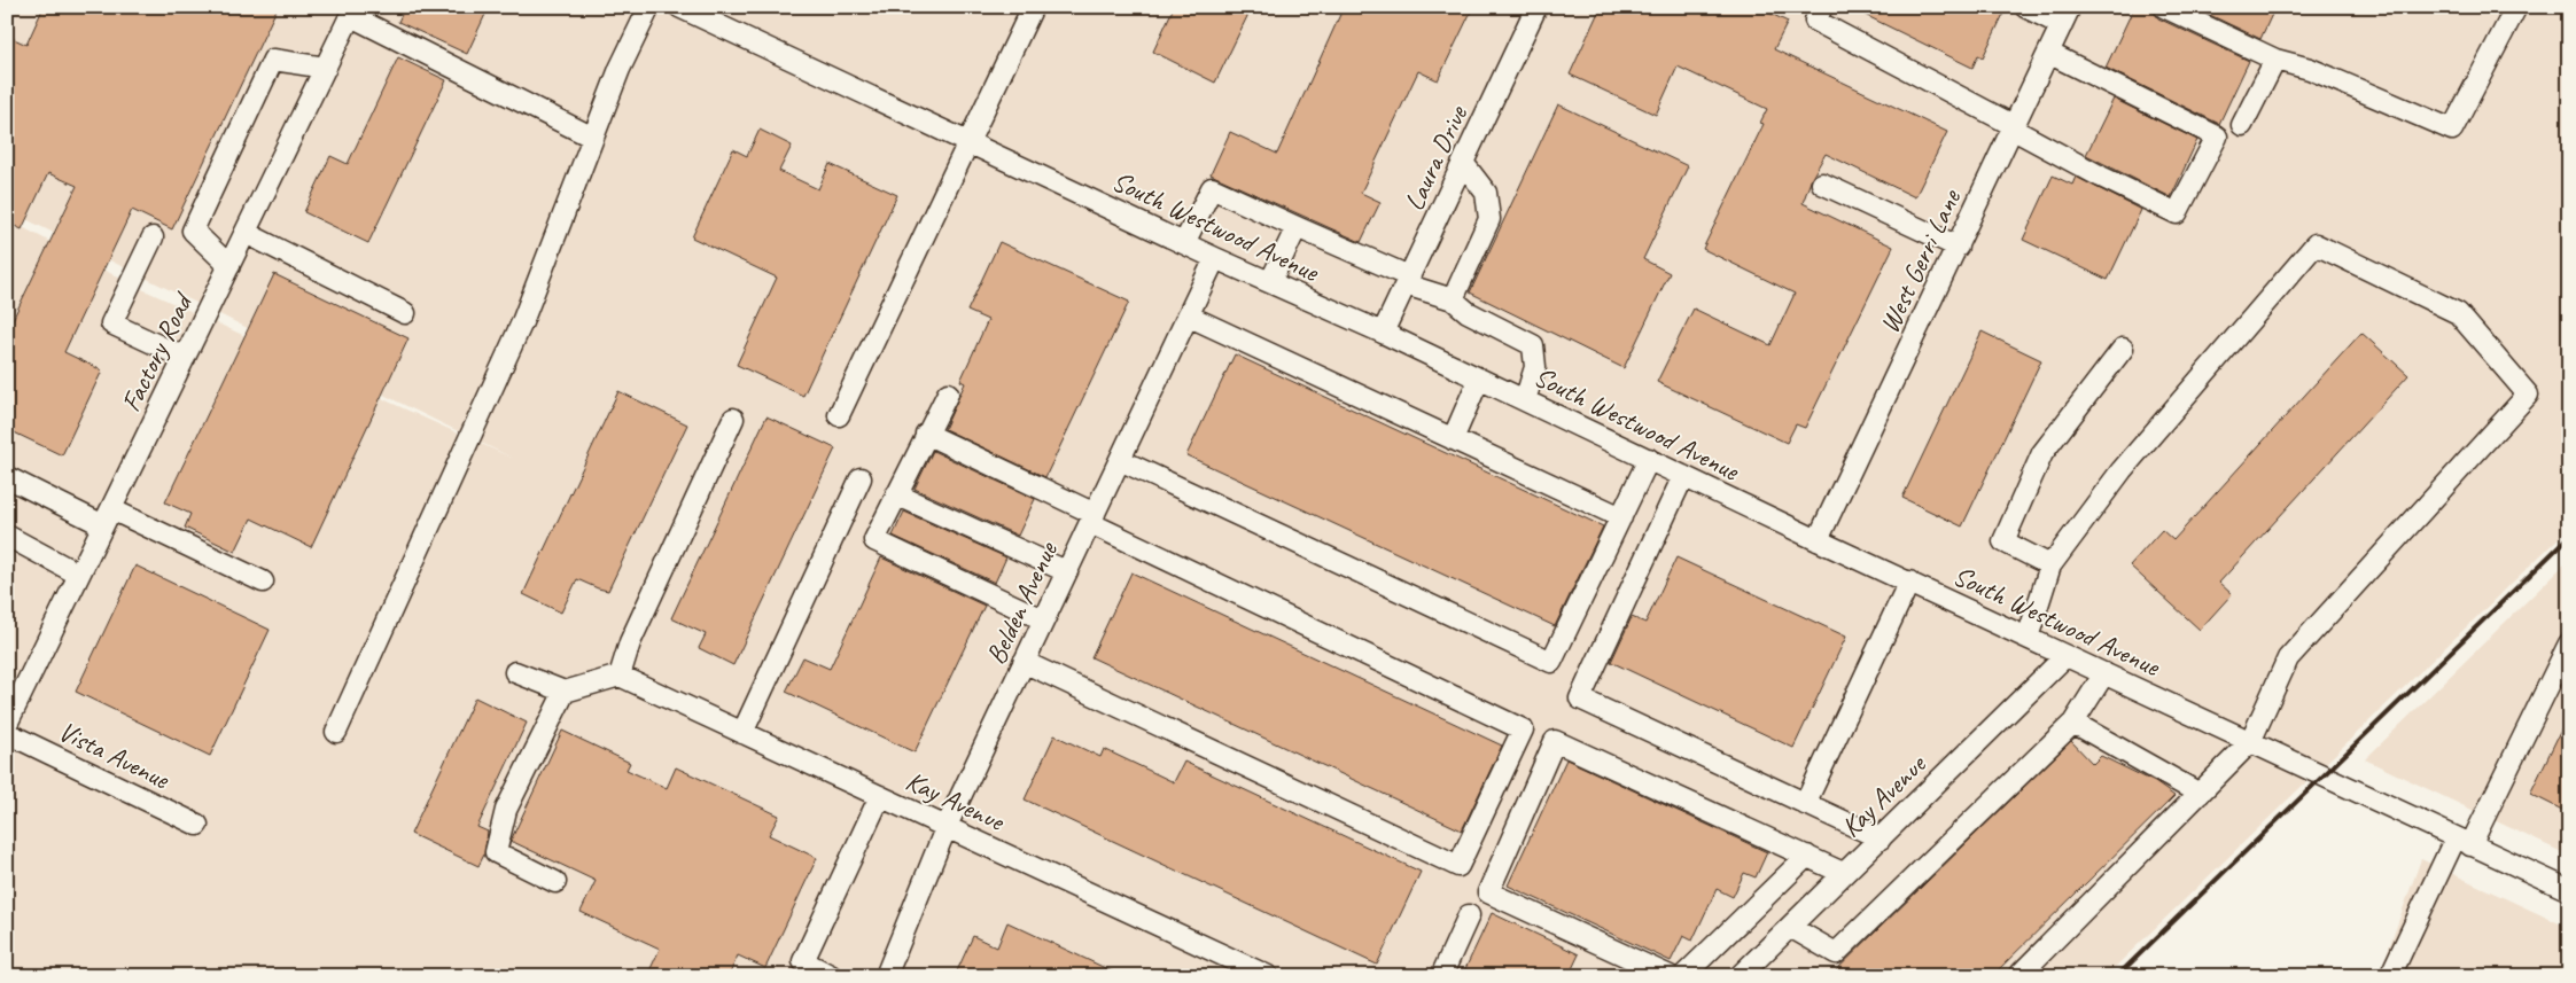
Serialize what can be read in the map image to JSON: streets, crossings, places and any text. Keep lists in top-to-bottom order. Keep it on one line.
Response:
{"streets":{"street":["Laura Drive","South Westwood Avenue","West Gerri Lane","Factory Road","Belden Avenue","Vista Avenue","Kay Avenue"]},"crossings":[["Laura Drive","South Westwood Avenue"],["South Westwood Avenue","West Gerri Lane"],["South Westwood Avenue","Belden Avenue"],["South Westwood Avenue","Kay Avenue"],["Belden Avenue","Kay Avenue"]]}
